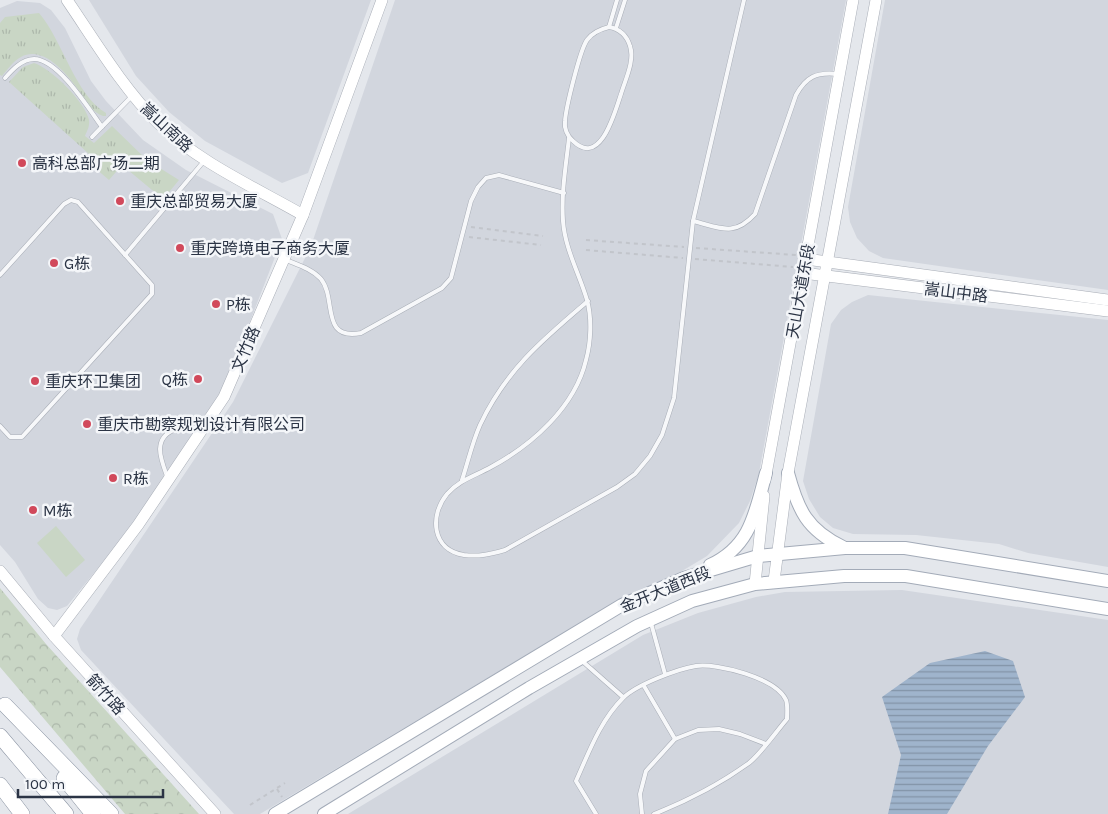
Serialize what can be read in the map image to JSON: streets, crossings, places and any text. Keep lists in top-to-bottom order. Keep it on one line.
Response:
{"streets":{"main road":["嵩山南路","天山大道东段","嵩山中路","文竹路","金开大道西段","箭竹路"]},"crossings":[["嵩山南路","文竹路"],["天山大道东段","嵩山中路"],["天山大道东段","金开大道西段"],["文竹路","箭竹路"]],"places":["高科总部广场二期","重庆总部贸易大厦","重庆跨境电子商务大厦","G栋","P栋","Q栋","重庆环卫集团","重庆市勘察规划设计有限公司","R栋","M栋"],"scale_bar":"100 m"}
